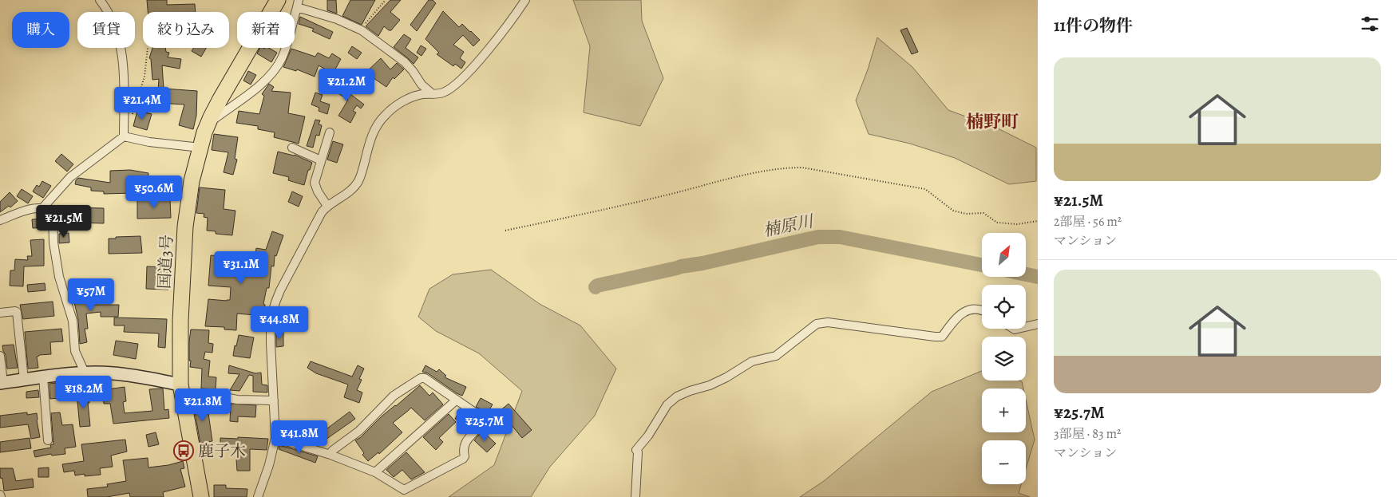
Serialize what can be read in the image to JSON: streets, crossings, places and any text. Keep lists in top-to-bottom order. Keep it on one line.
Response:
{"streets":{"highway":["国道3号"]},"districts":["楠野町"],"water":["楠原川"],"places":{"bus stop":["鹿子木"]},"north":"top right","page":{"heading":"11件の物件","chip":["購入","賃貸","絞り込み","新着"],"list":[{"name":"¥21.5M","note":"2部屋 · 56 m² · マンション"},{"name":"¥25.7M","note":"3部屋 · 83 m² · マンション"}],"price":["¥21.2M","¥21.4M","¥50.6M","¥21.5M","¥31.1M","¥57M","¥44.8M","¥18.2M","¥21.8M","¥25.7M","¥41.8M"],"map_buttons":["+","−"]}}
